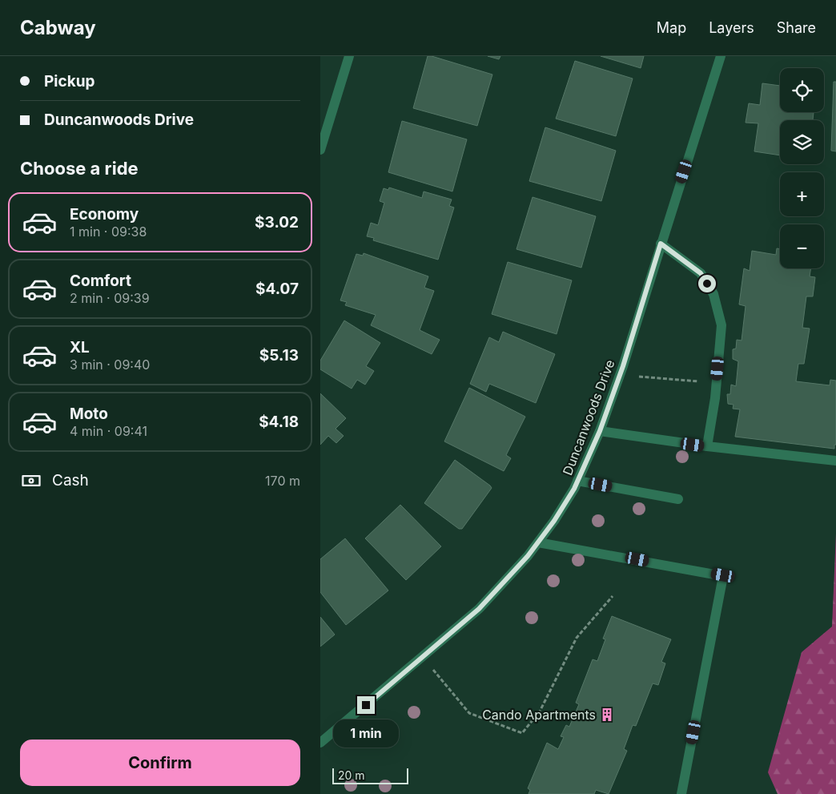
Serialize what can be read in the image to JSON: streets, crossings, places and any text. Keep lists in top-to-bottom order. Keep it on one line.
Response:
{"streets":{"street":["Duncanwoods Drive"]},"places":{"building":["Cando Apartments"]},"scale_bar":"20 m","page":{"header":"Cabway","nav":["Map","Layers","Share"],"banner":["Pickup","Duncanwoods Drive"],"map_buttons":["+","−"],"heading":"Choose a ride","list":[{"name":"Economy","note":"1 min · 09:38","value":"$3.02"},{"name":"Comfort","note":"2 min · 09:39","value":"$4.07"},{"name":"XL","note":"3 min · 09:40","value":"$5.13"},{"name":"Moto","note":"4 min · 09:41","value":"$4.18"}],"pay":["Cash","170 m"],"bubble":"1 min","buttons":"Confirm","scale":"20 m"}}
